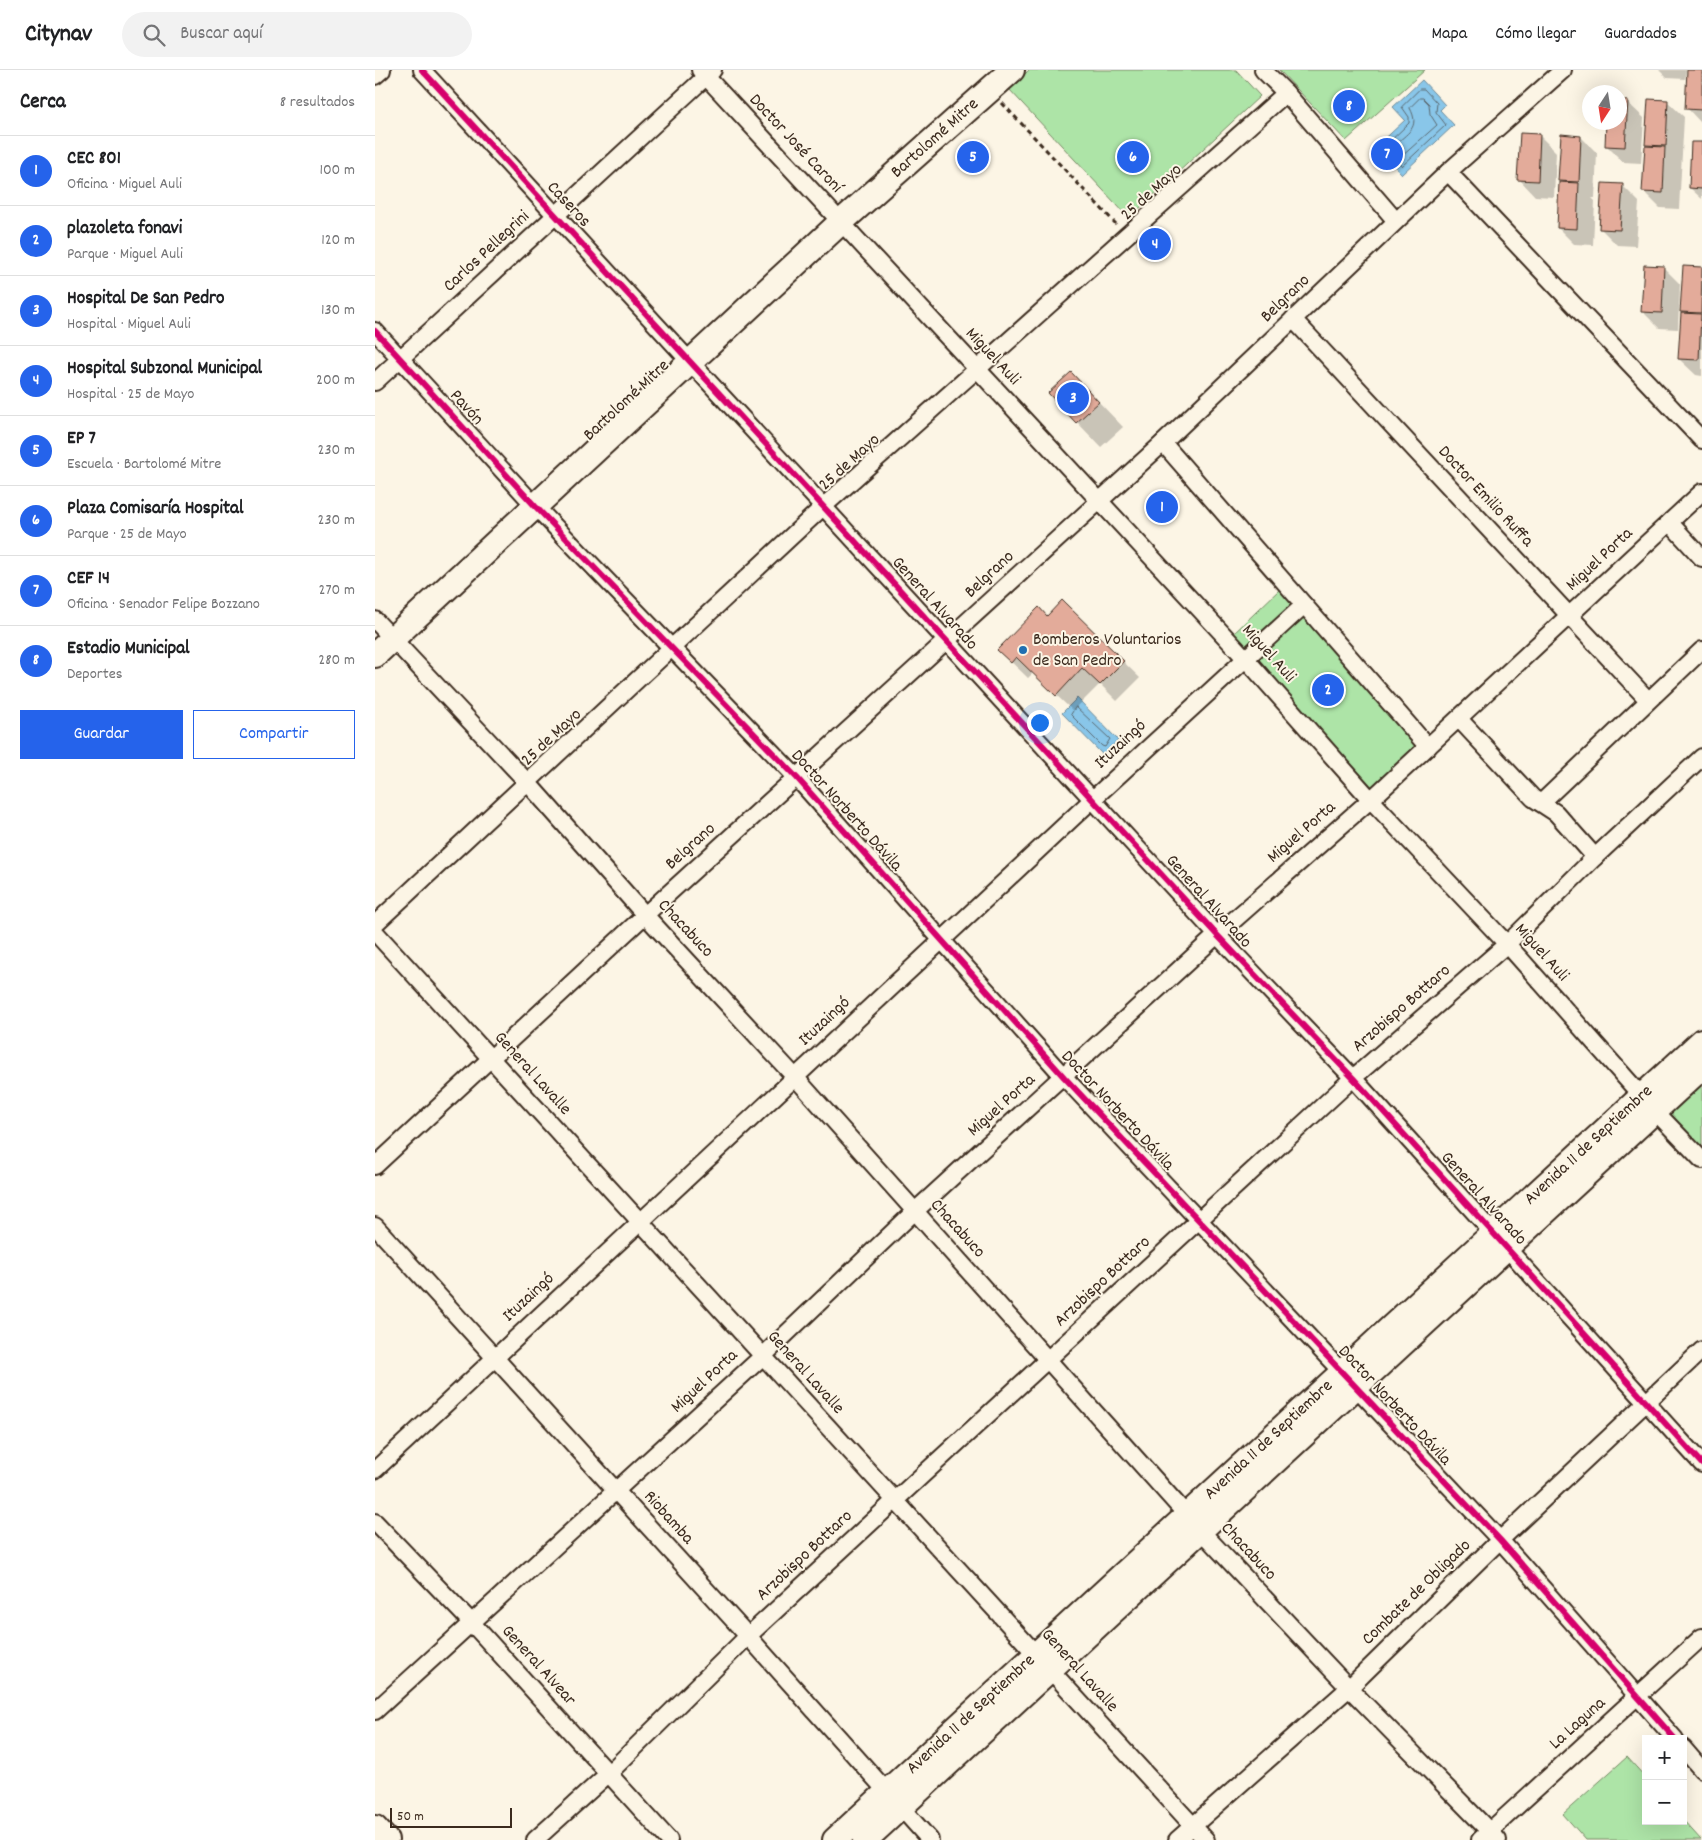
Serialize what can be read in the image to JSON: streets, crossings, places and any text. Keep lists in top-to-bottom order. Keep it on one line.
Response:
{"streets":{"main road":["Bartolomé Mitre","Avenida 11 de Septiembre"],"street":["Doctor José Caroní","25 de Mayo","Caseros","Carlos Pellegrini","Belgrano","Miguel Auli","Pavón","Doctor Emilio Ruffa","Miguel Porta","General Alvarado","Ituzaingó","Doctor Norberto Dávila","Chacabuco","Arzobispo Bottaro","General Lavalle","Riobamba","Combate de Obligado","General Alvear","La Laguna"]},"crossings":[["Bartolomé Mitre","Doctor José Caroní"],["Bartolomé Mitre","Caseros"],["Bartolomé Mitre","Miguel Auli"],["Bartolomé Mitre","Pavón"],["Bartolomé Mitre","General Alvarado"],["Bartolomé Mitre","Doctor Norberto Dávila"],["Bartolomé Mitre","Chacabuco"],["Doctor José Caroní","Carlos Pellegrini"],["Doctor José Caroní","Miguel Auli"],["25 de Mayo","Miguel Auli"],["25 de Mayo","General Alvarado"],["25 de Mayo","Doctor Norberto Dávila"],["25 de Mayo","Chacabuco"],["Caseros","Carlos Pellegrini"],["Caseros","General Alvarado"],["Carlos Pellegrini","Pavón"],["Belgrano","Miguel Auli"],["Belgrano","Doctor Emilio Ruffa"],["Belgrano","General Alvarado"],["Belgrano","Doctor Norberto Dávila"],["Belgrano","Chacabuco"],["Belgrano","General Lavalle"],["Miguel Auli","Miguel Porta"],["Miguel Auli","Ituzaingó"],["Miguel Auli","Arzobispo Bottaro"],["Miguel Auli","Avenida 11 de Septiembre"],["Pavón","Doctor Norberto Dávila"],["Doctor Emilio Ruffa","Miguel Porta"],["Miguel Porta","General Alvarado"],["Miguel Porta","Doctor Norberto Dávila"],["Miguel Porta","Chacabuco"],["Miguel Porta","General Lavalle"],["Miguel Porta","Riobamba"],["Miguel Porta","General Alvear"],["General Alvarado","Ituzaingó"],["General Alvarado","Arzobispo Bottaro"],["General Alvarado","Avenida 11 de Septiembre"],["General Alvarado","Combate de Obligado"],["Ituzaingó","Doctor Norberto Dávila"],["Ituzaingó","Chacabuco"],["Ituzaingó","General Lavalle"],["Ituzaingó","Riobamba"],["Doctor Norberto Dávila","Arzobispo Bottaro"],["Doctor Norberto Dávila","Avenida 11 de Septiembre"],["Doctor Norberto Dávila","Combate de Obligado"],["Doctor Norberto Dávila","La Laguna"],["Chacabuco","Arzobispo Bottaro"],["Chacabuco","Avenida 11 de Septiembre"],["Chacabuco","Combate de Obligado"],["Chacabuco","La Laguna"],["Arzobispo Bottaro","General Lavalle"],["Arzobispo Bottaro","Riobamba"],["Arzobispo Bottaro","General Alvear"],["General Lavalle","Avenida 11 de Septiembre"],["General Lavalle","Combate de Obligado"],["Avenida 11 de Septiembre","Riobamba"]],"places":["Bomberos Voluntarios de San Pedro"],"scale_bar":"50 m","north":"bottom","page":{"header":"Citynav","search":"Buscar aquí","nav":["Mapa","Cómo llegar","Guardados"],"heading":["Cerca","8 resultados"],"pins":["8","7","5","6","4","3","1","2"],"list":[{"mark":"1","name":"CEC 801","note":"Oficina · Miguel Auli","value":"100 m"},{"mark":"2","name":"plazoleta fonavi","note":"Parque · Miguel Auli","value":"120 m"},{"mark":"3","name":"Hospital De San Pedro","note":"Hospital · Miguel Auli","value":"130 m"},{"mark":"4","name":"Hospital Subzonal Municipal","note":"Hospital · 25 de Mayo","value":"200 m"},{"mark":"5","name":"EP 7","note":"Escuela · Bartolomé Mitre","value":"230 m"},{"mark":"6","name":"Plaza Comisaría Hospital","note":"Parque · 25 de Mayo","value":"230 m"},{"mark":"7","name":"CEF 14","note":"Oficina · Senador Felipe Bozzano","value":"270 m"},{"mark":"8","name":"Estadio Municipal","note":"Deportes","value":"280 m"}],"buttons":["Guardar","Compartir"],"map_buttons":["+","−"],"scale":"50 m"}}
